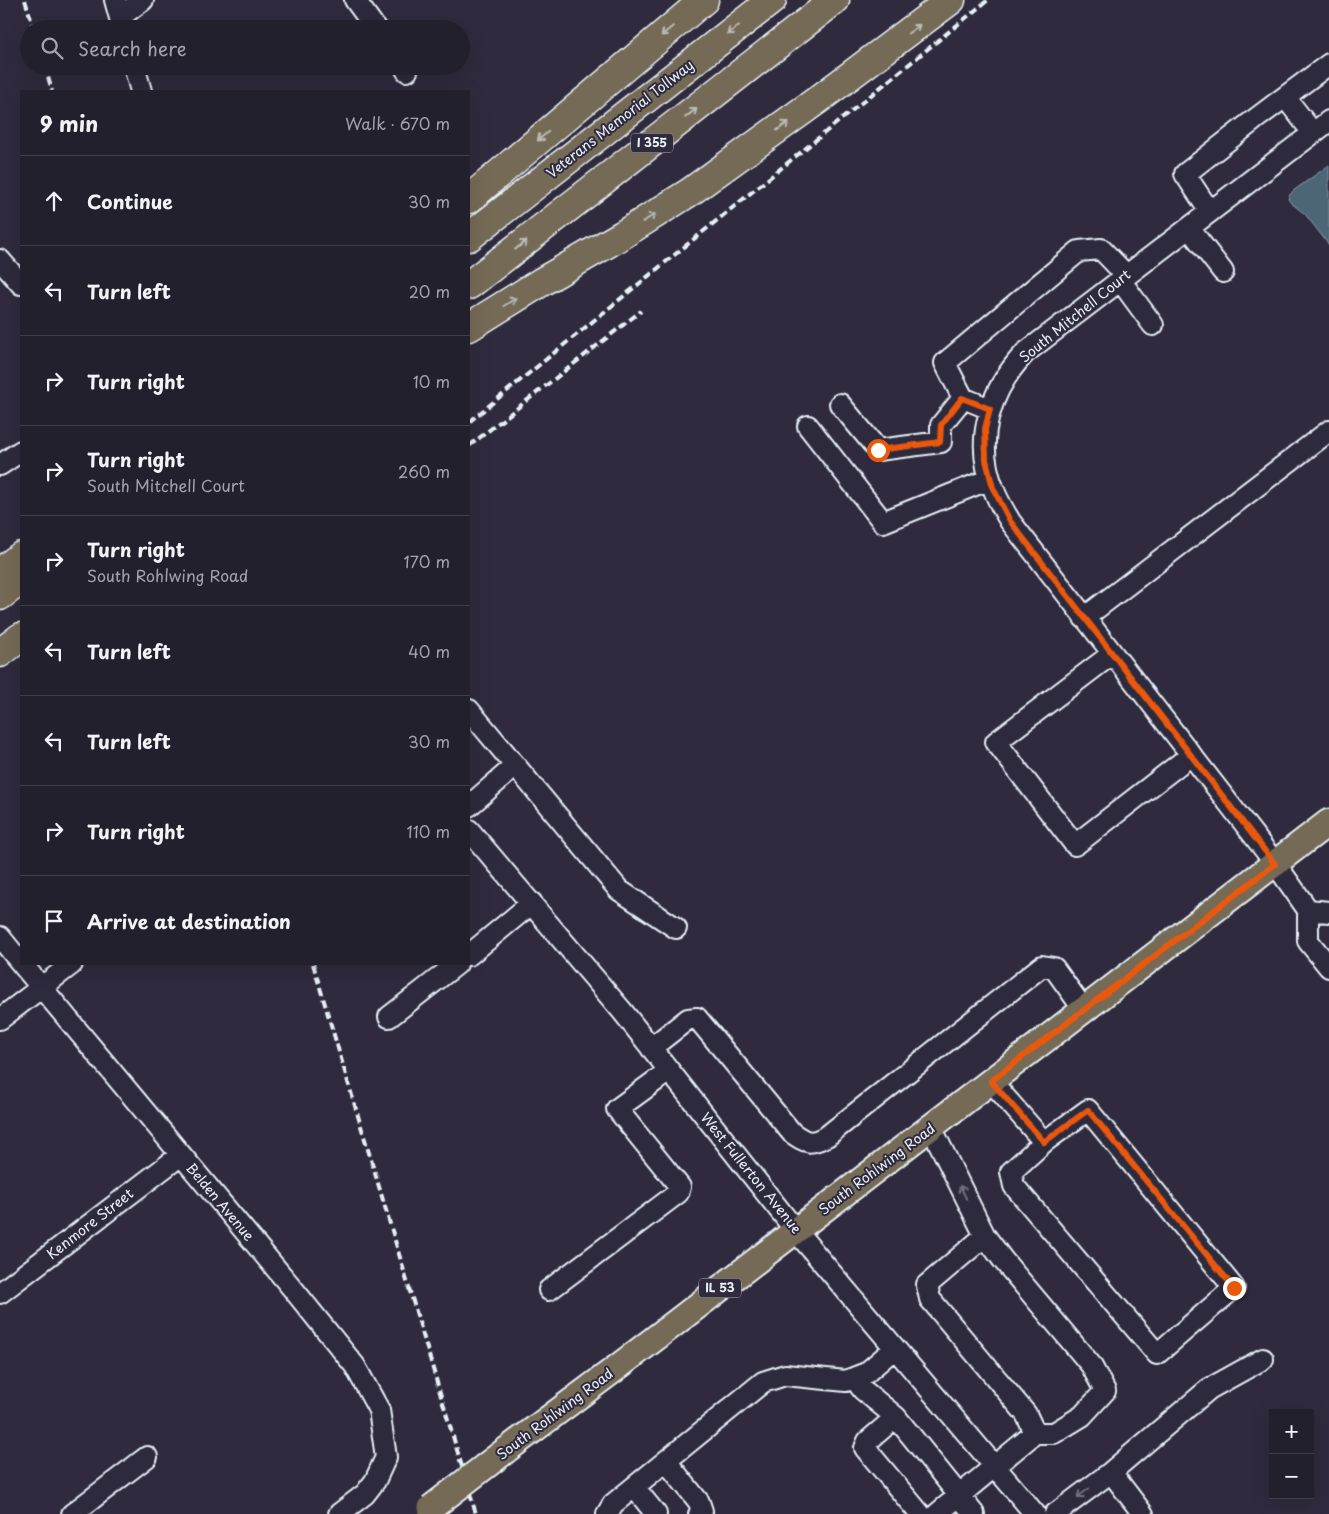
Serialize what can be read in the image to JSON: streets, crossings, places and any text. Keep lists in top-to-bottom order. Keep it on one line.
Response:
{"streets":{"highway":["Veterans Memorial Tollway","I 355"],"main road":["South Rohlwing Road","IL 53"],"street":["South Mitchell Court","West Fullerton Avenue","Belden Avenue","Kenmore Street"]},"crossings":[["South Mitchell Court","South Rohlwing Road"],["South Rohlwing Road","West Fullerton Avenue"],["Belden Avenue","Kenmore Street"]],"page":{"search":"Search here","heading":["9 min","Walk · 670 m"],"list":[["Continue","30 m"],["Turn left","20 m"],["Turn right","10 m"],["Turn right","South Mitchell Court","260 m"],["Turn right","South Rohlwing Road","170 m"],["Turn left","40 m"],["Turn left","30 m"],["Turn right","110 m"],"Arrive at destination"],"map_buttons":["+","−"]}}
